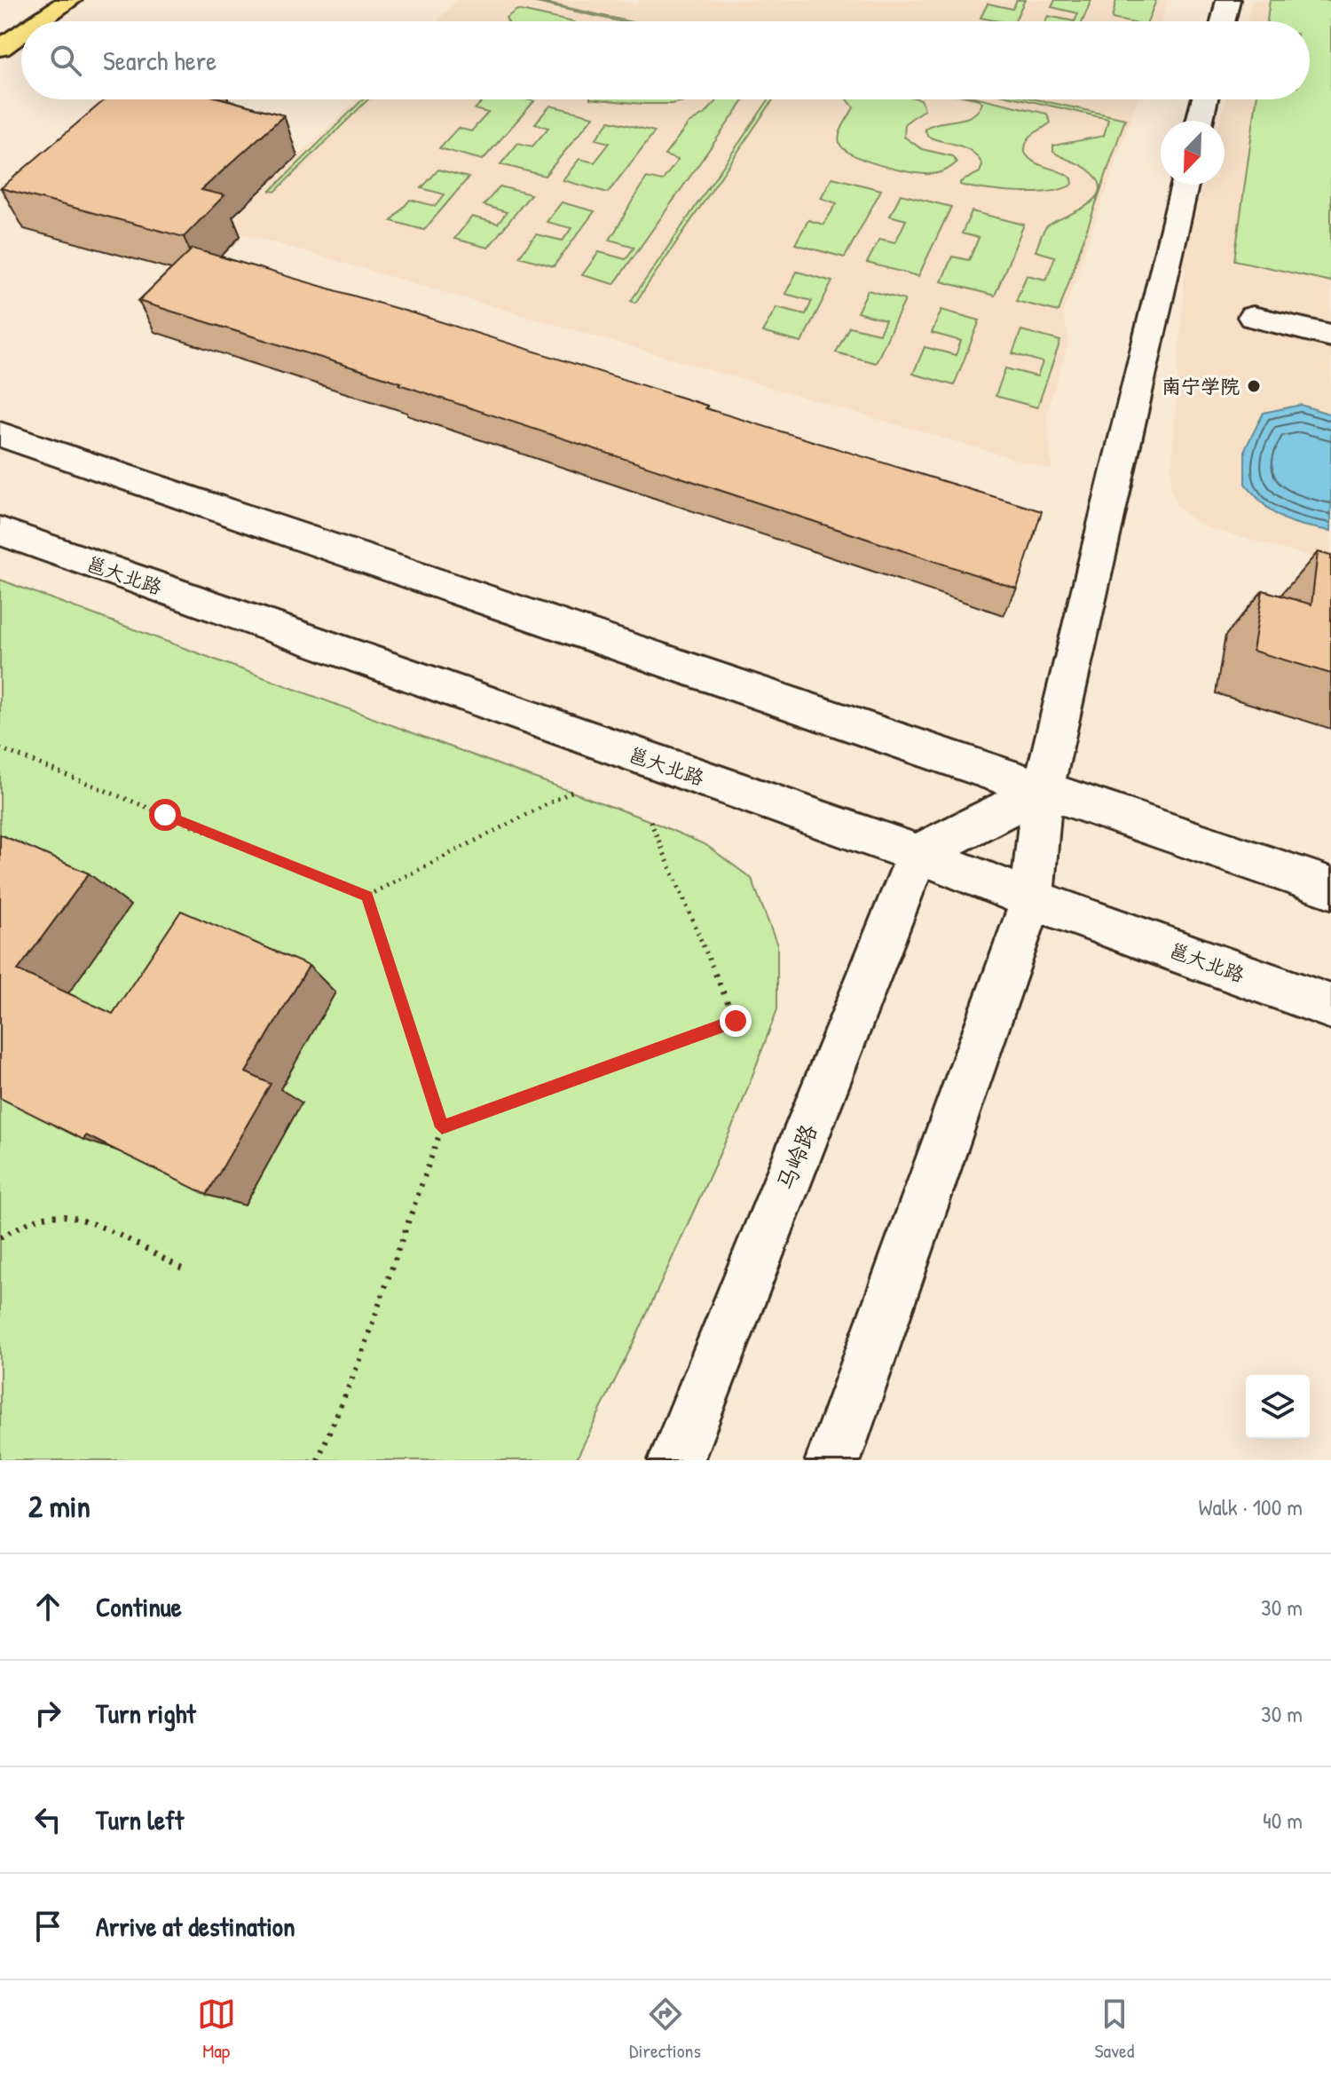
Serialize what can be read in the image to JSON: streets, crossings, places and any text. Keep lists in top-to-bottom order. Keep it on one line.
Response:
{"streets":{"street":["邕大北路","马岭路"]},"crossings":[["邕大北路","马岭路"]],"places":["南宁学院"],"north":"bottom left","page":{"search":"Search here","heading":["2 min","Walk · 100 m"],"list":[["Continue","30 m"],["Turn right","30 m"],["Turn left","40 m"],"Arrive at destination"],"nav":["Map","Directions","Saved"]}}
